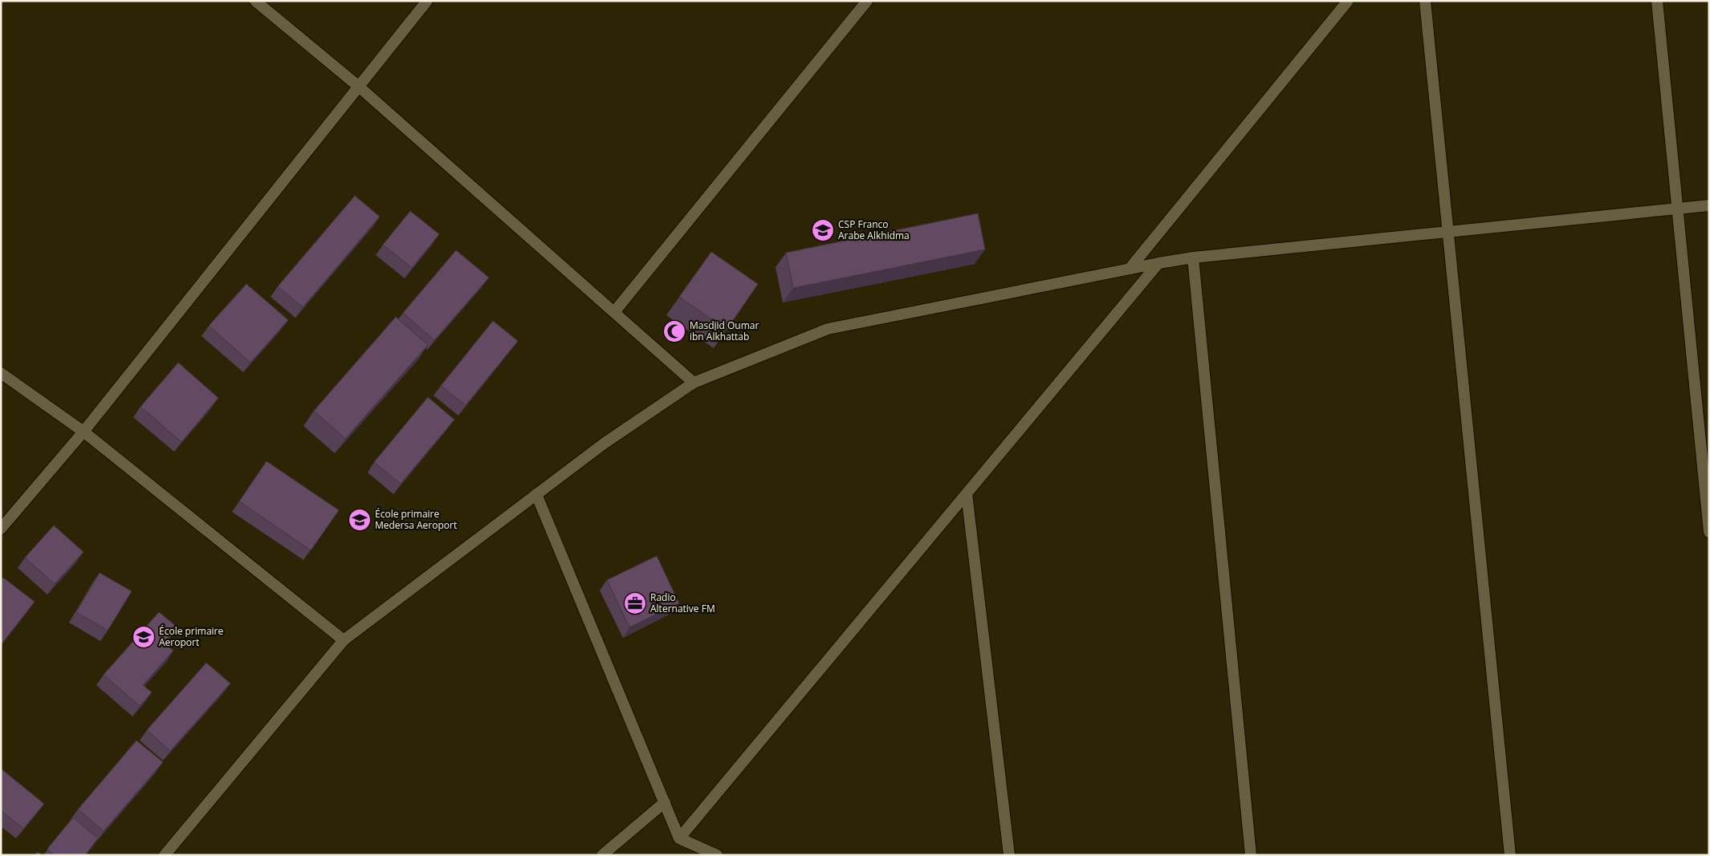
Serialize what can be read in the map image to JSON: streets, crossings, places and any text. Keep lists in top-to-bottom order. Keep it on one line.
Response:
{"places":{"school or university":["CSP Franco Arabe Alkhidma","École primaire Medersa Aeroport","École primaire Aeroport"],"mosque":["Masdjid Oumar ibn Alkhattab"],"office":["Radio Alternative FM"]}}
